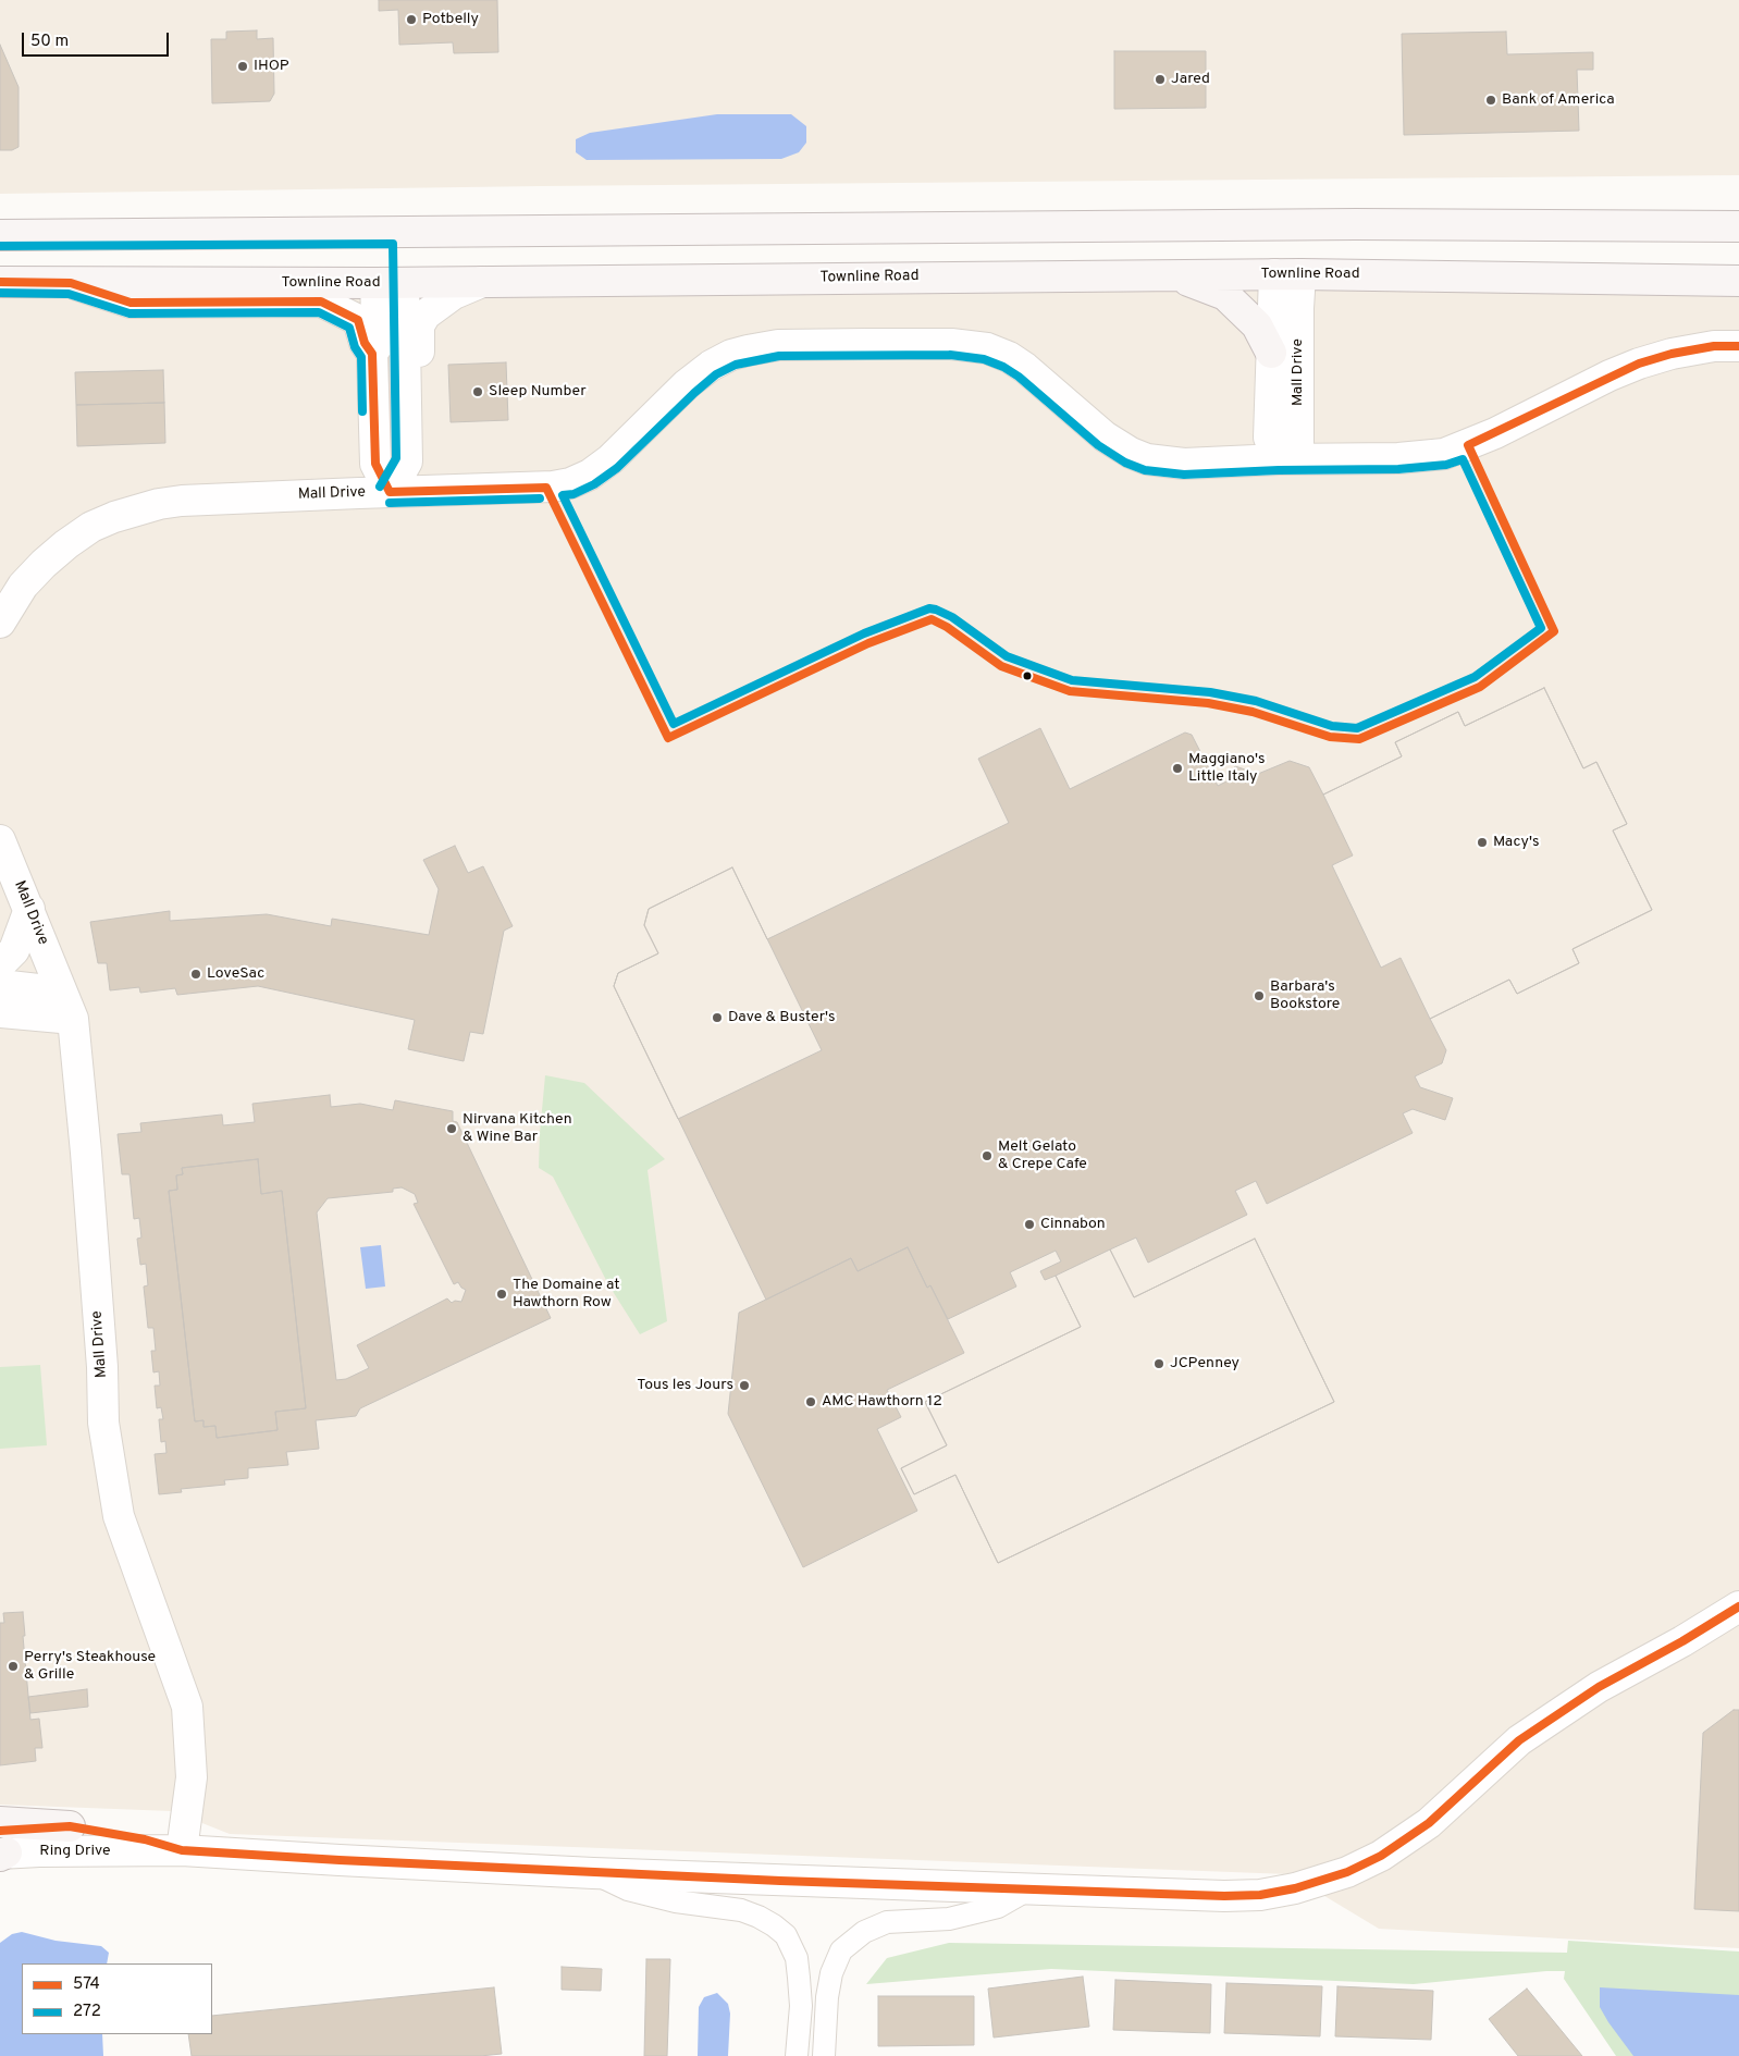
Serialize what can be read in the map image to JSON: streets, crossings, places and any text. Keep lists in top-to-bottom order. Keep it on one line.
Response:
{"streets":{"main road":["Townline Road"],"street":["Mall Drive","Ring Drive"]},"crossings":[["Townline Road","Mall Drive"],["Mall Drive","Ring Drive"]],"places":["Potbelly","IHOP","Jared","Bank of America","Sleep Number","Maggiano's Little Italy","Macy's","LoveSac","Barbara's Bookstore","Dave & Buster's","Nirvana Kitchen & Wine Bar","Melt Gelato & Crepe Cafe","Cinnabon","The Domaine at Hawthorn Row","JCPenney","Tous les Jours","AMC Hawthorn 12","Perry's Steakhouse & Grille"],"lines":["transit line 272","transit line 574"],"legend":["574","272"],"scale_bar":"50 m"}
